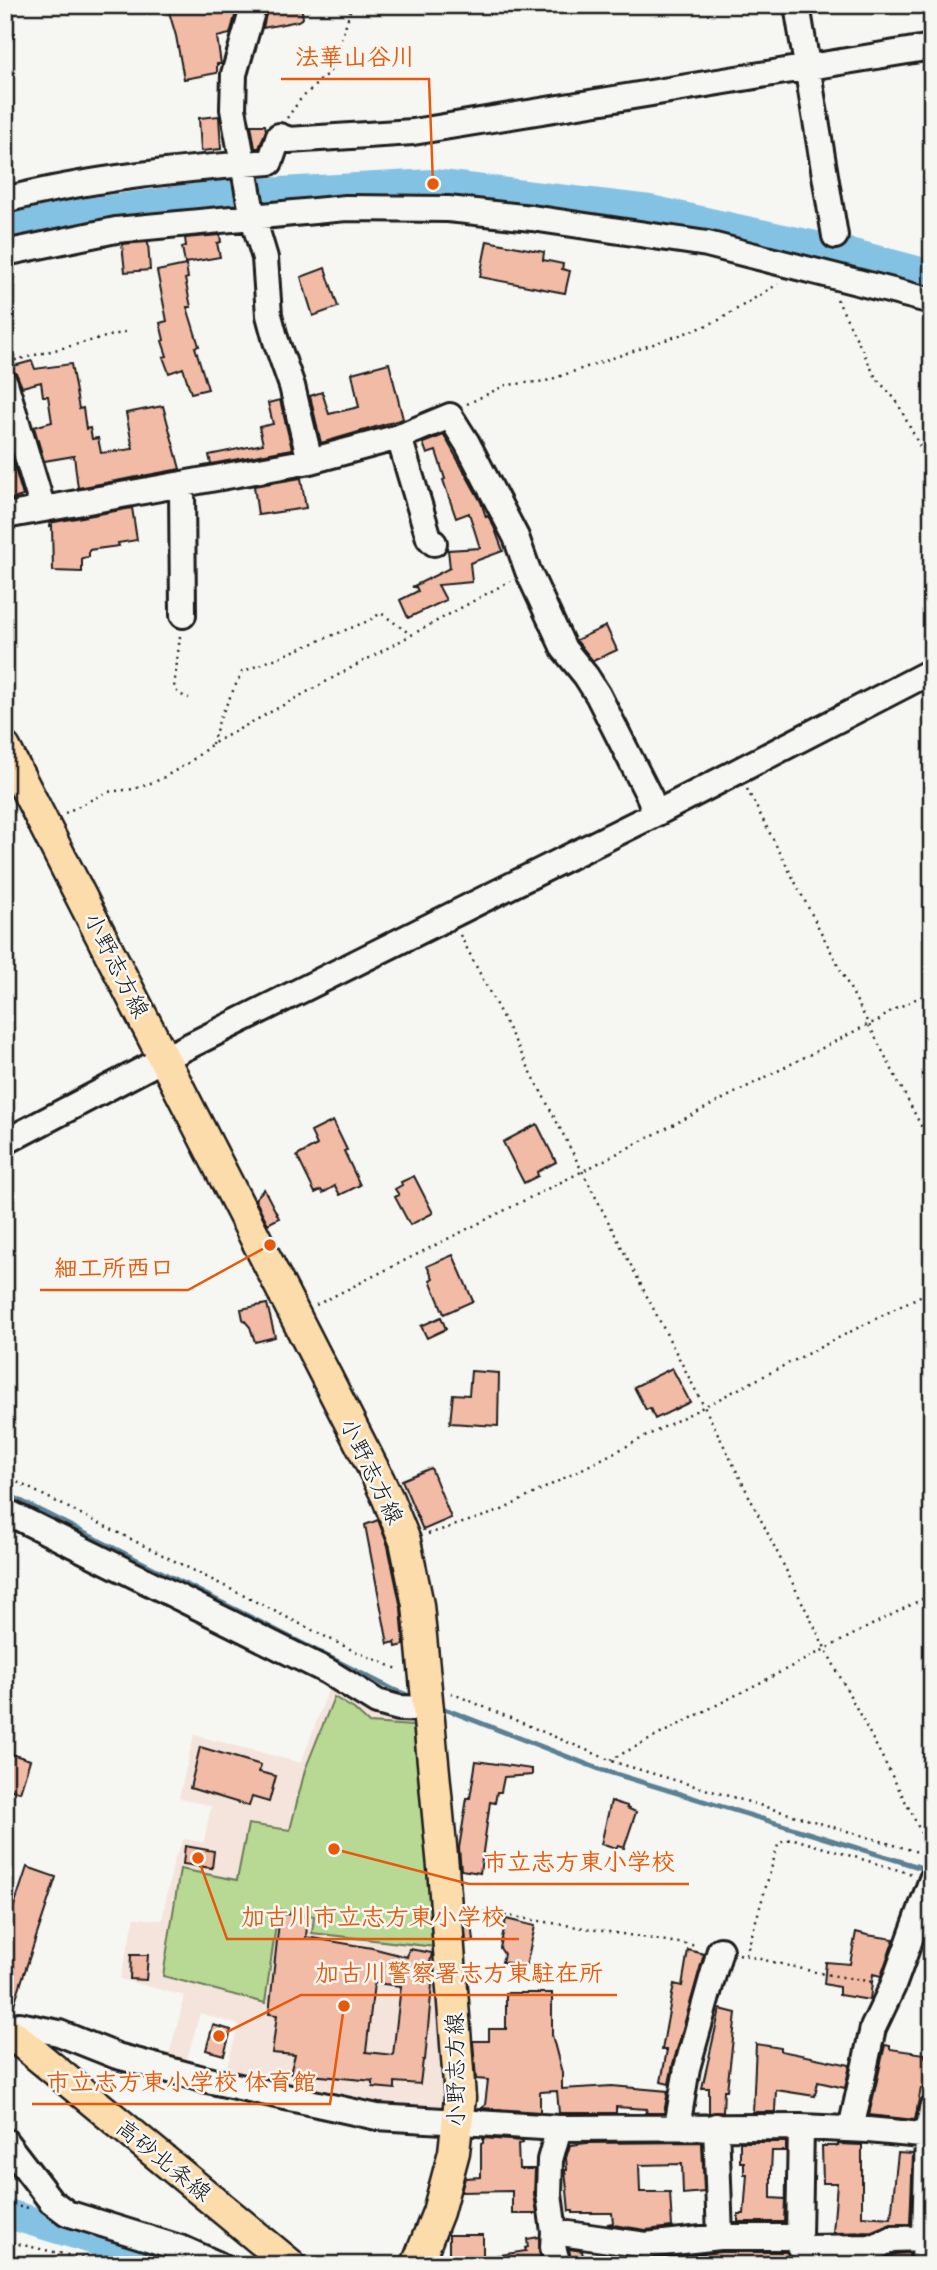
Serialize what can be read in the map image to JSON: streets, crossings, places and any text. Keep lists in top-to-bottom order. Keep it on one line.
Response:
{"streets":{"main road":["小野志方線","高砂北条線"]},"places":["法華山谷川","細工所西口","市立志方東小学校","加古川市立志方東小学校","市立志方東小学校 体育館","加古川警察署志方東駐在所"]}
